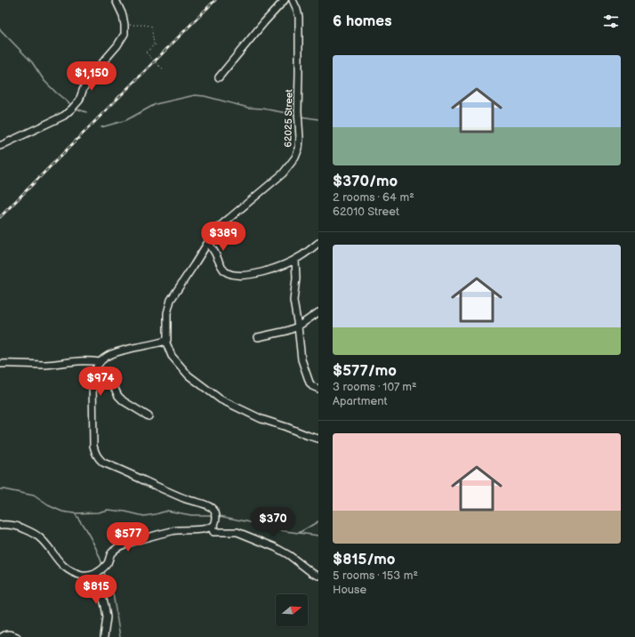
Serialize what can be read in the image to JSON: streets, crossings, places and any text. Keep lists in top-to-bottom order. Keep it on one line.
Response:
{"streets":{"street":["62025 Street"]},"north":"right","page":{"heading":"6 homes","list":[{"name":"$370/mo","note":"2 rooms · 64 m² · 62010 Street"},{"name":"$577/mo","note":"3 rooms · 107 m² · Apartment"},{"name":"$815/mo","note":"5 rooms · 153 m² · House"}],"price":["$1,150","$389","$974","$370","$577","$815"]}}
